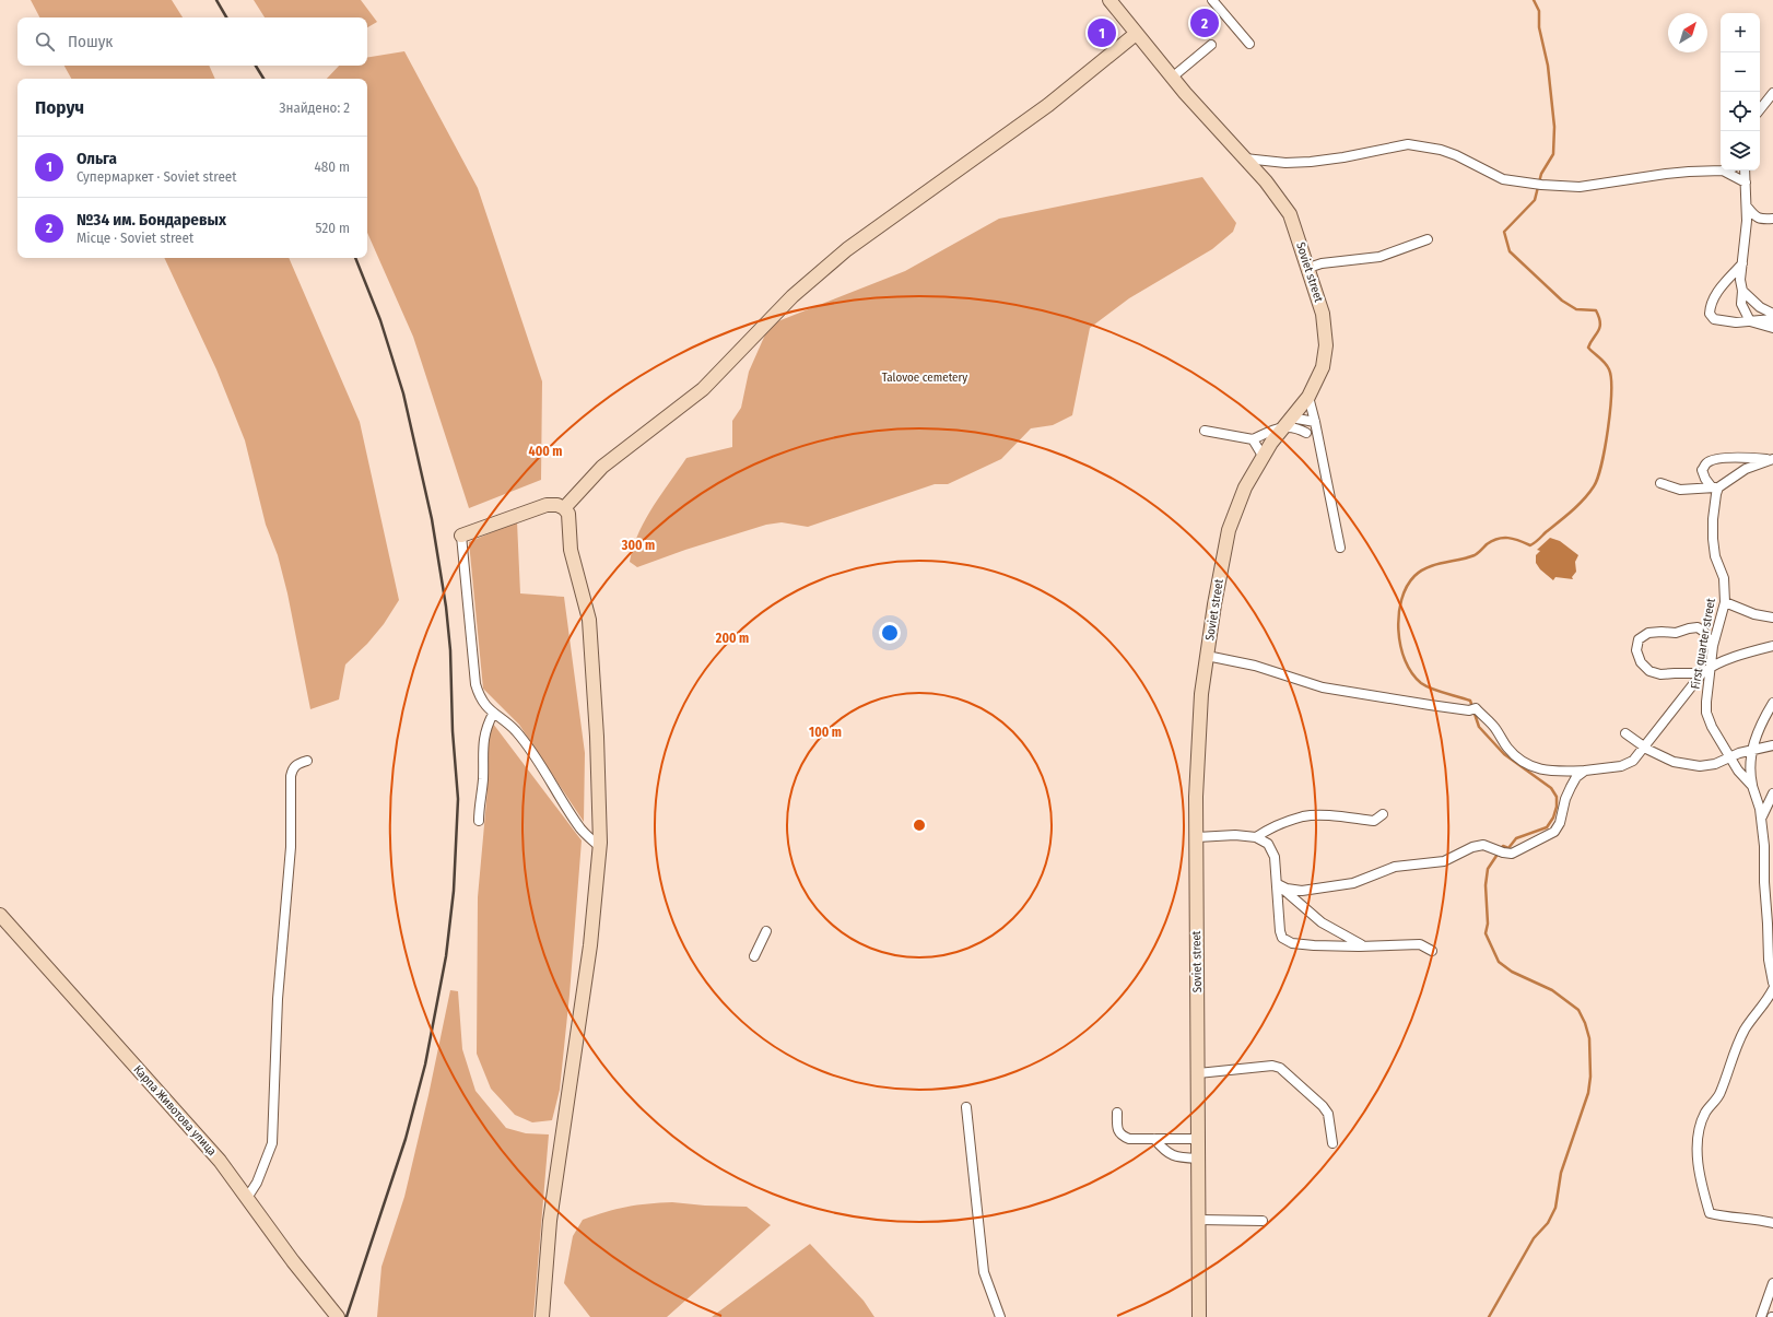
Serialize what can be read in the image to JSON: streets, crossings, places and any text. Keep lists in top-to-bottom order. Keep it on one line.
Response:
{"streets":{"main road":["Soviet street","Карпа Животова улица"],"street":["First quarter street"]},"parks":["Talovoe cemetery"],"north":"top right","page":{"pins":["2","1"],"map_buttons":["+","−"],"search":"Пошук","heading":["Поруч","Знайдено: 2"],"list":[{"mark":"1","name":"Ольга","note":"Супермаркет · Soviet street","value":"480 m"},{"mark":"2","name":"№34 им. Бондаревых","note":"Місце · Soviet street","value":"520 m"}]},"rings":["400 m","300 m","200 m","100 m"]}
